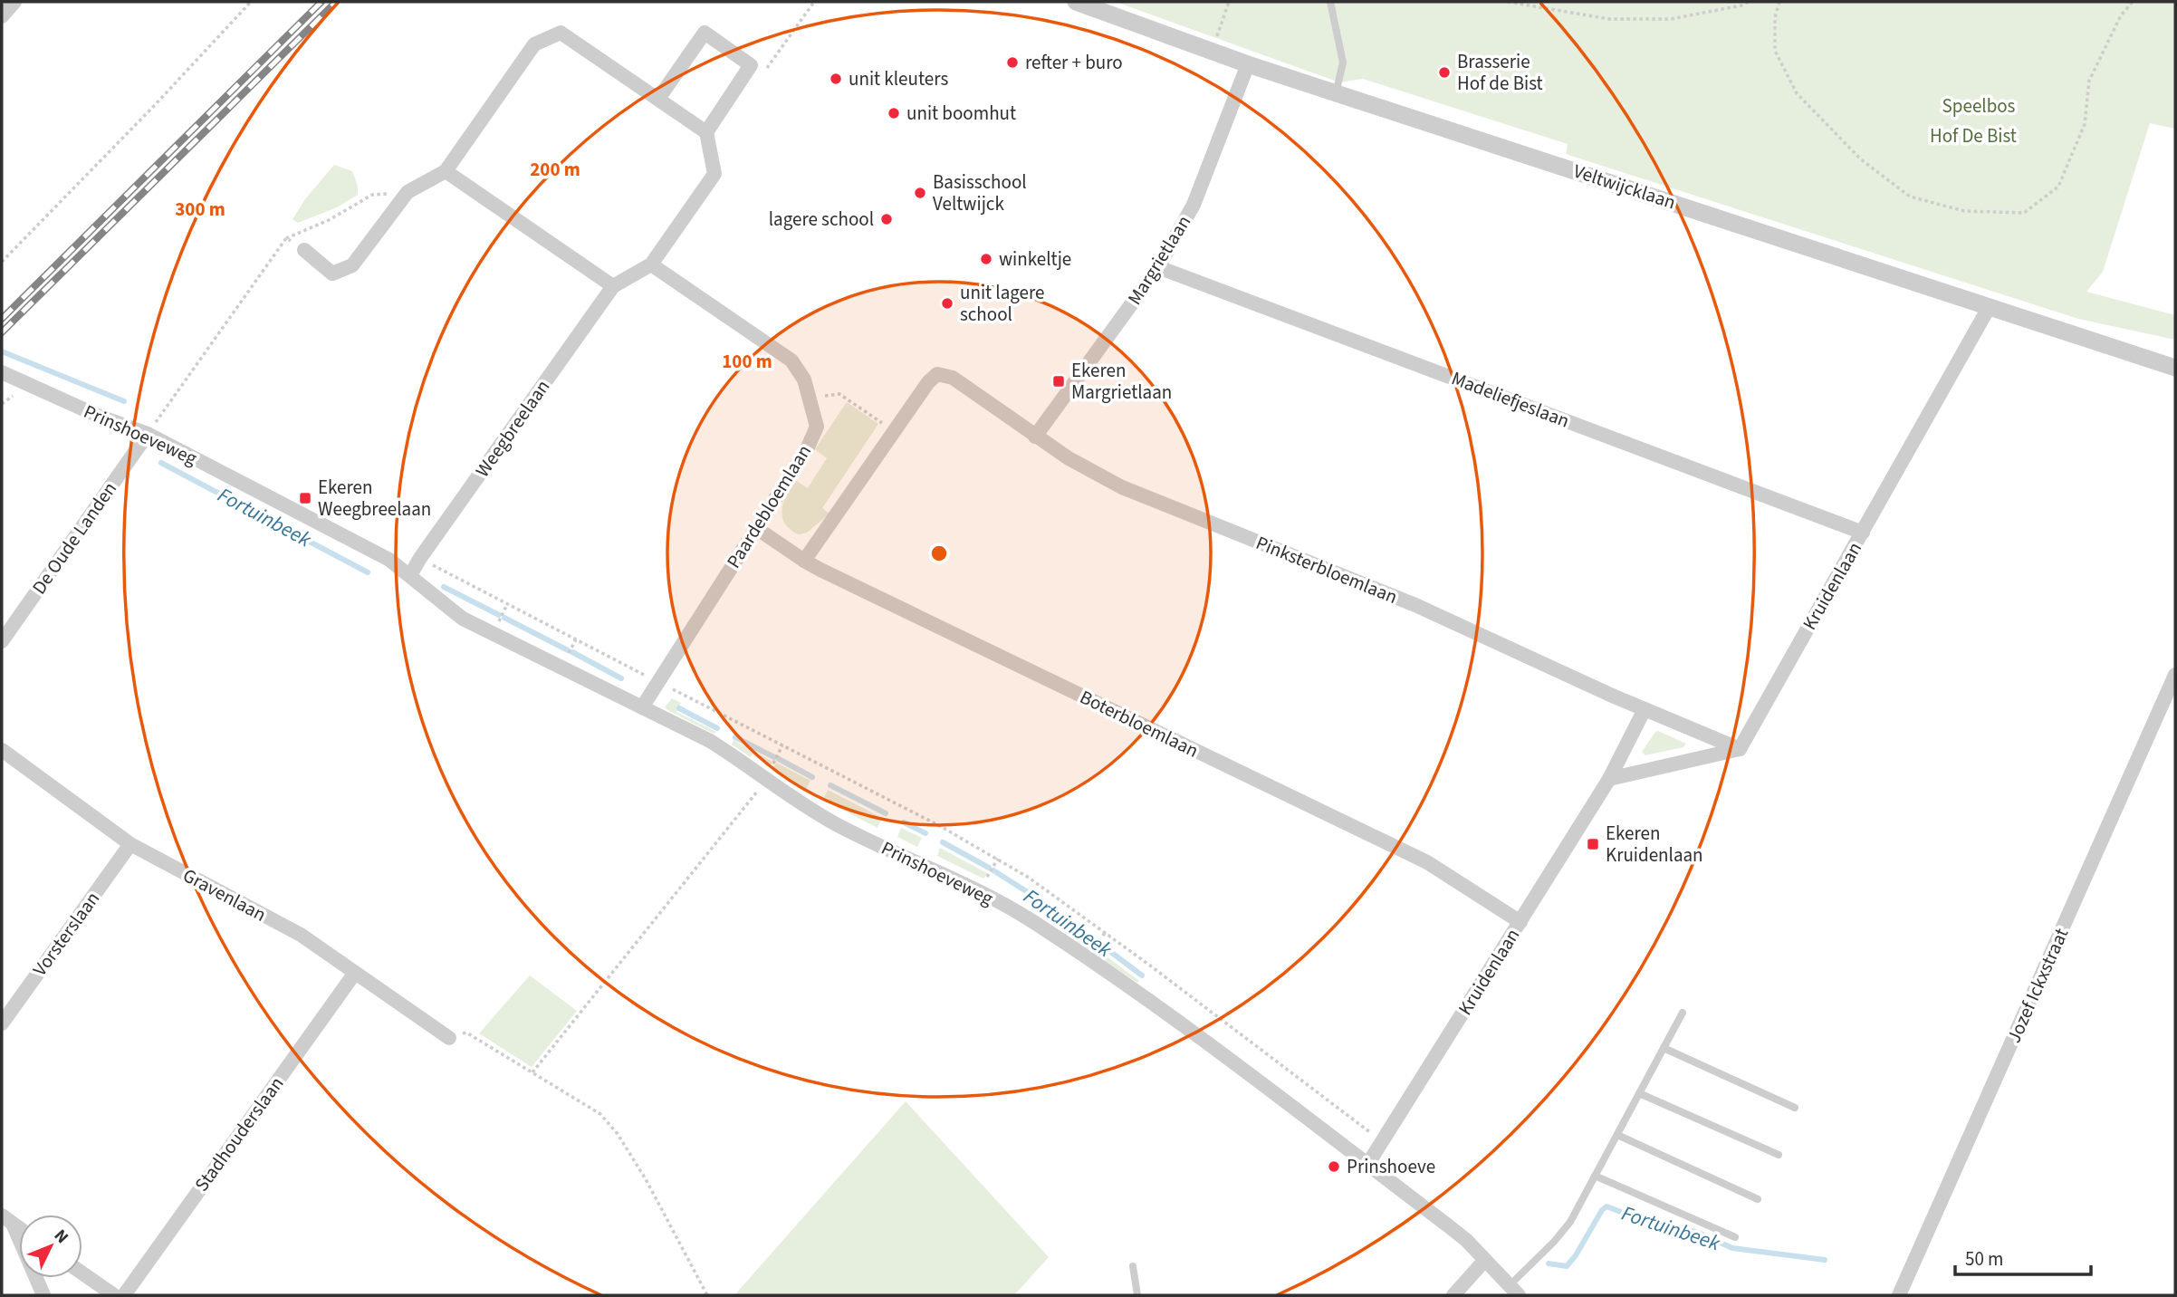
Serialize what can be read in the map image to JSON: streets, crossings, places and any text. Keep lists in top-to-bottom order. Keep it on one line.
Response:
{"streets":{"street":["Veltwijcklaan","Margrietlaan","Madeliefjeslaan","Weegbreelaan","Prinshoeveweg","Paardebloemlaan","De Oude Landen","Pinksterbloemlaan","Kruidenlaan","Boterbloemlaan","Gravenlaan","Vorsterslaan","Jozef Ickxstraat","Stadhouderslaan"]},"crossings":[["Veltwijcklaan","Margrietlaan"],["Veltwijcklaan","Kruidenlaan"],["Margrietlaan","Madeliefjeslaan"],["Margrietlaan","Pinksterbloemlaan"],["Madeliefjeslaan","Kruidenlaan"],["Weegbreelaan","Prinshoeveweg"],["Weegbreelaan","Paardebloemlaan"],["Prinshoeveweg","Paardebloemlaan"],["Prinshoeveweg","De Oude Landen"],["Prinshoeveweg","Kruidenlaan"],["Paardebloemlaan","Boterbloemlaan"],["Pinksterbloemlaan","Kruidenlaan"],["Kruidenlaan","Boterbloemlaan"],["Gravenlaan","Vorsterslaan"],["Gravenlaan","Stadhouderslaan"]],"water":["Fortuinbeek"],"parks":["Speelbos","Hof De Bist"],"places":{"other":["refter + buro","Brasserie Hof de Bist","unit kleuters","unit boomhut","Basisschool Veltwijck","lagere school","winkeltje","unit lagere school","Prinshoeve"],"transit":["Ekeren Margrietlaan","Ekeren Weegbreelaan","Ekeren Kruidenlaan"]},"scale_bar":"50 m","north":"top right","rings":["200 m","300 m","100 m"]}
